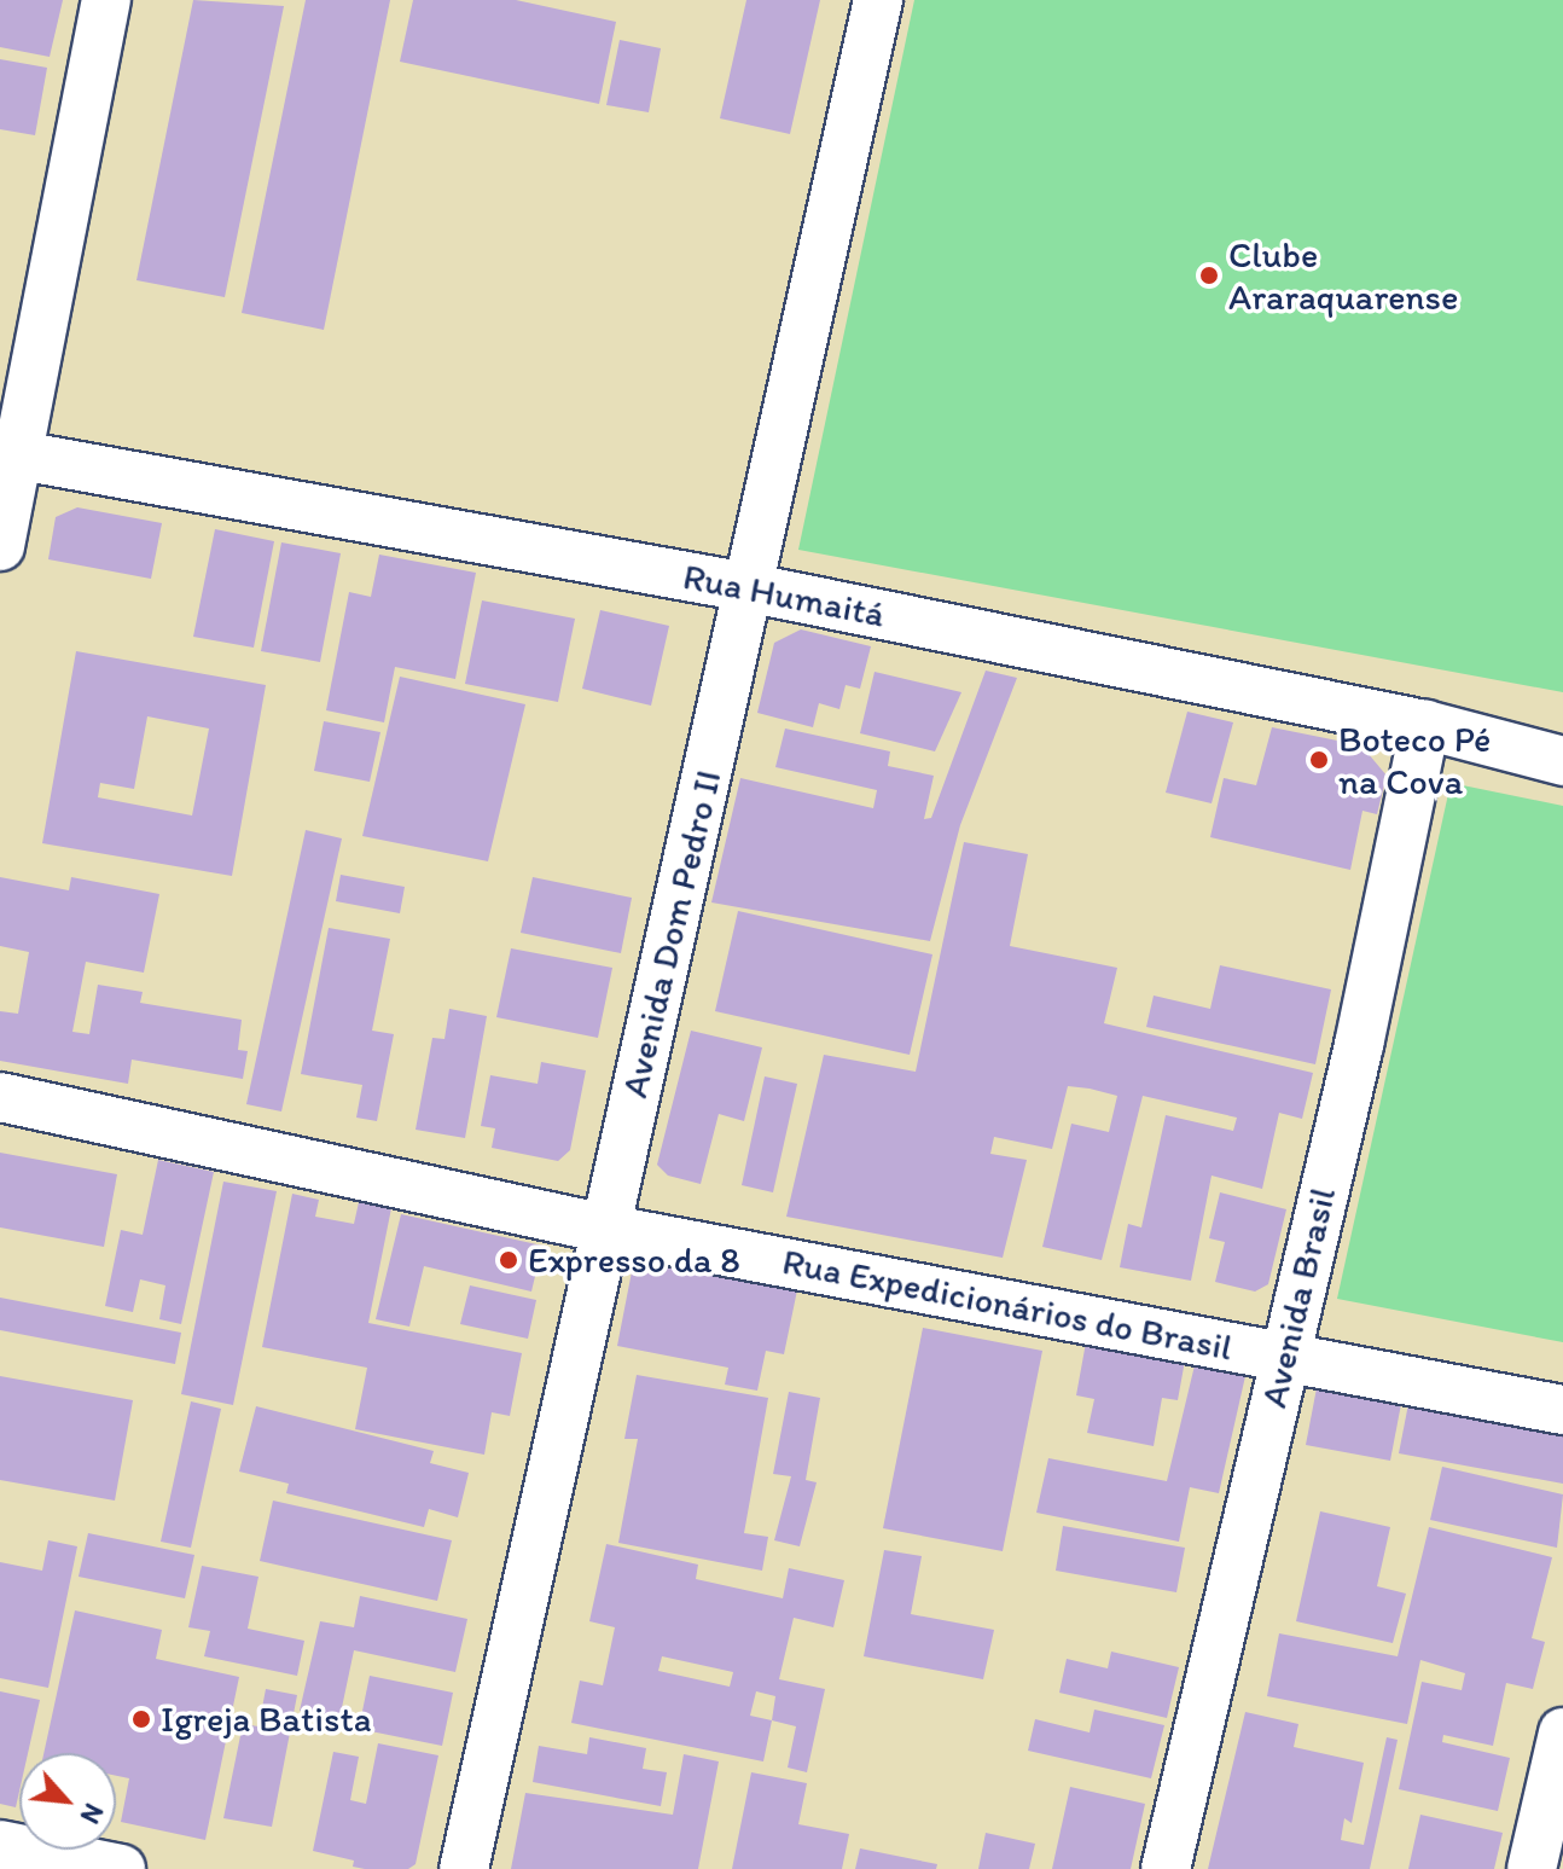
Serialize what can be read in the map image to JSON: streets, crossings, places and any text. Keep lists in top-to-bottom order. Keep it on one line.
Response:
{"streets":{"street":["Rua Humaitá","Avenida Dom Pedro II","Avenida Brasil","Rua Expedicionários do Brasil"]},"crossings":[["Rua Humaitá","Avenida Dom Pedro II"],["Rua Humaitá","Avenida Brasil"],["Avenida Dom Pedro II","Rua Expedicionários do Brasil"],["Avenida Brasil","Rua Expedicionários do Brasil"]],"places":["Clube Araraquarense","Boteco Pé na Cova","Expresso da 8","Igreja Batista"],"north":"bottom right"}
